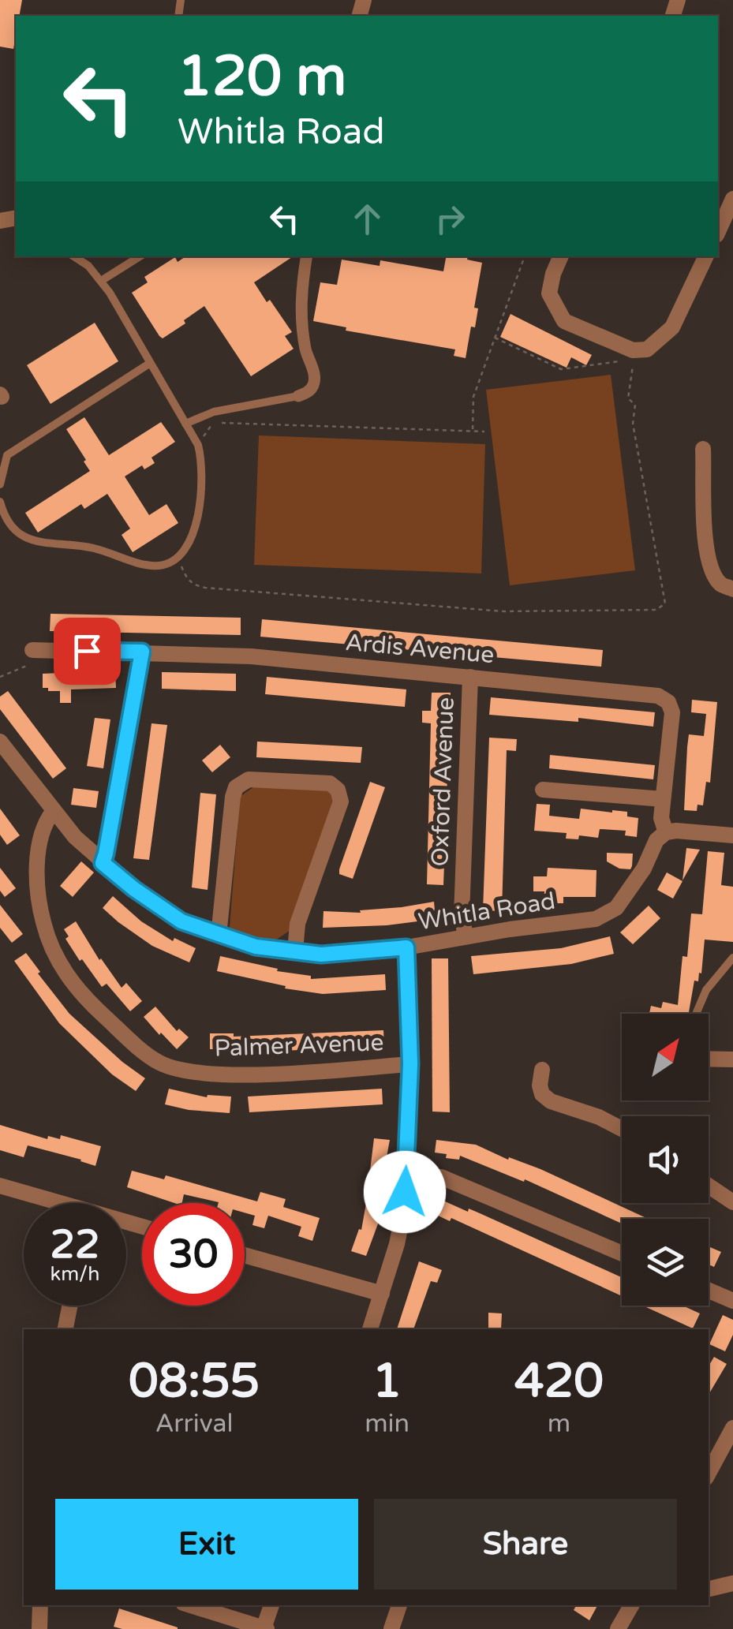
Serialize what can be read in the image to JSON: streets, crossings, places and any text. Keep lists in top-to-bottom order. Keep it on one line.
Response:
{"streets":{"street":["Ardis Avenue","Oxford Avenue","Whitla Road","Palmer Avenue"]},"crossings":[["Ardis Avenue","Oxford Avenue"],["Ardis Avenue","Whitla Road"],["Oxford Avenue","Whitla Road"],["Whitla Road","Palmer Avenue"]],"north":"top right","page":{"turn":["120 m","Whitla Road"],"speed":"22 km/h","limit":"30","eta":["08:55","Arrival","1","min","420","m"],"buttons":["Exit","Share"]}}
